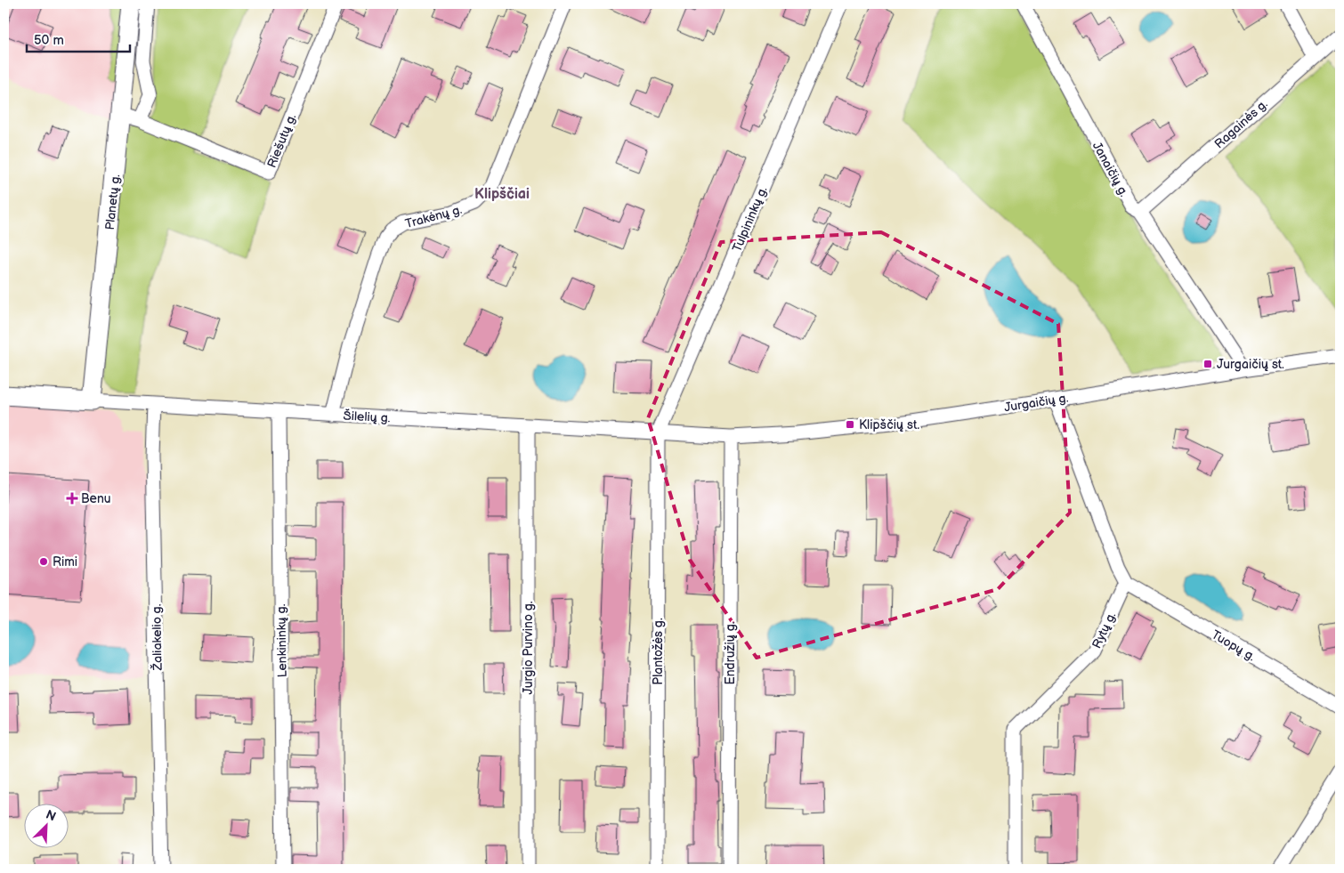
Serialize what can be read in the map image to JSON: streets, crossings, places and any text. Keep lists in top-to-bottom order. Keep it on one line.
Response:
{"streets":{"main road":["Planetų g.","Šilelių g."],"street":["Ragainės g.","Riešutų g.","Janaičių g.","Trakėnų g.","Tulpininkų g.","Jurgaičių g.","Rytų g.","Žaliakelio g.","Lenkininkų g.","Tuopų g.","Jurgio Purvino g.","Plantožės g.","Endružių g."]},"crossings":[["Ragainės g.","Janaičių g."],["Janaičių g.","Jurgaičių g."],["Planetų g.","Šilelių g."],["Trakėnų g.","Šilelių g."],["Tulpininkų g.","Šilelių g."],["Tulpininkų g.","Plantožės g."],["Jurgaičių g.","Šilelių g."],["Jurgaičių g.","Endružių g."],["Šilelių g.","Žaliakelio g."],["Šilelių g.","Lenkininkų g."],["Šilelių g.","Jurgio Purvino g."],["Šilelių g.","Plantožės g."],["Šilelių g.","Endružių g."],["Rytų g.","Tuopų g."]],"districts":["Klipščiai"],"places":{"transit":["Jurgaičių st.","Klipščių st."],"health":["Benu"],"other":["Rimi"]},"scale_bar":"50 m","north":"top right"}
